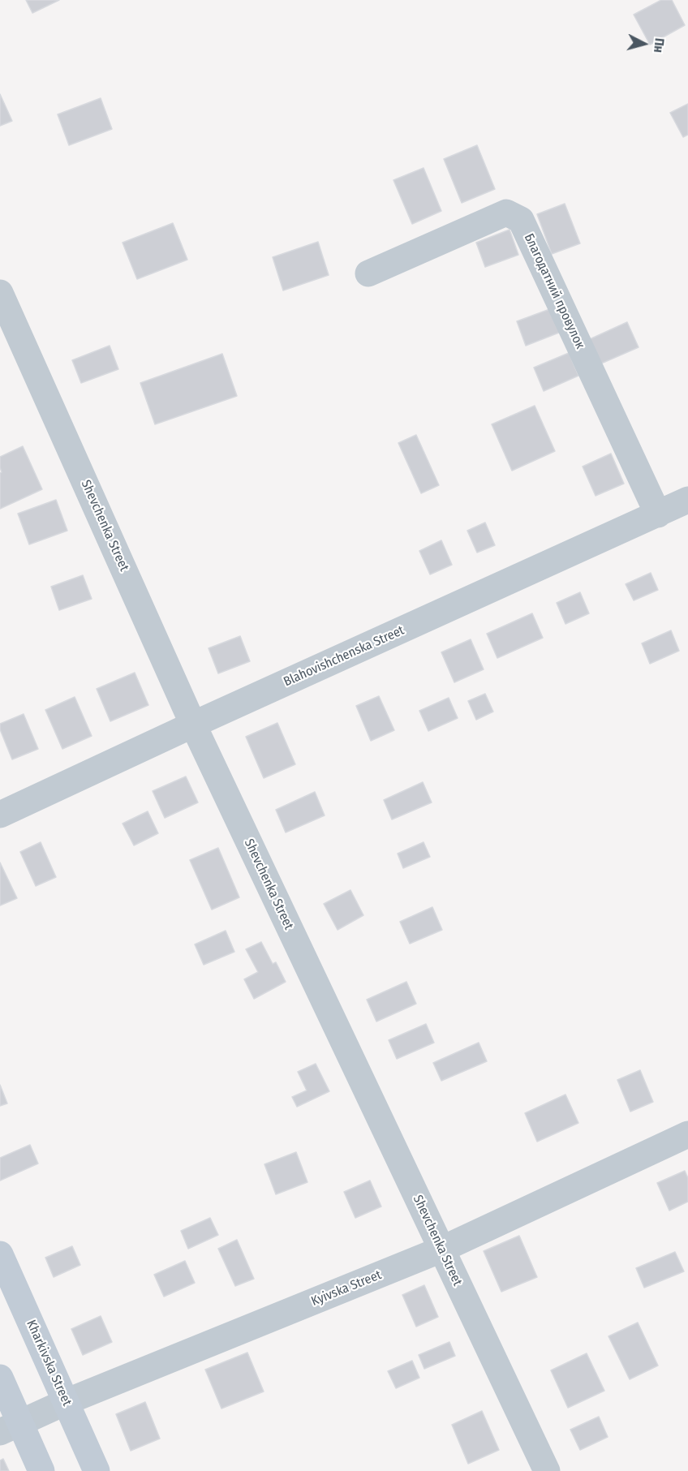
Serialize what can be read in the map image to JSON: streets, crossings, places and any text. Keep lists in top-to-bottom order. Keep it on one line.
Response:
{"streets":{"street":["Благодатний провулок","Shevchenka Street","Blahovishchenska Street","Kyivska Street","Kharkivska Street"]},"crossings":[["Благодатний провулок","Blahovishchenska Street"],["Shevchenka Street","Blahovishchenska Street"],["Shevchenka Street","Kyivska Street"],["Kyivska Street","Kharkivska Street"]],"north":"right"}
